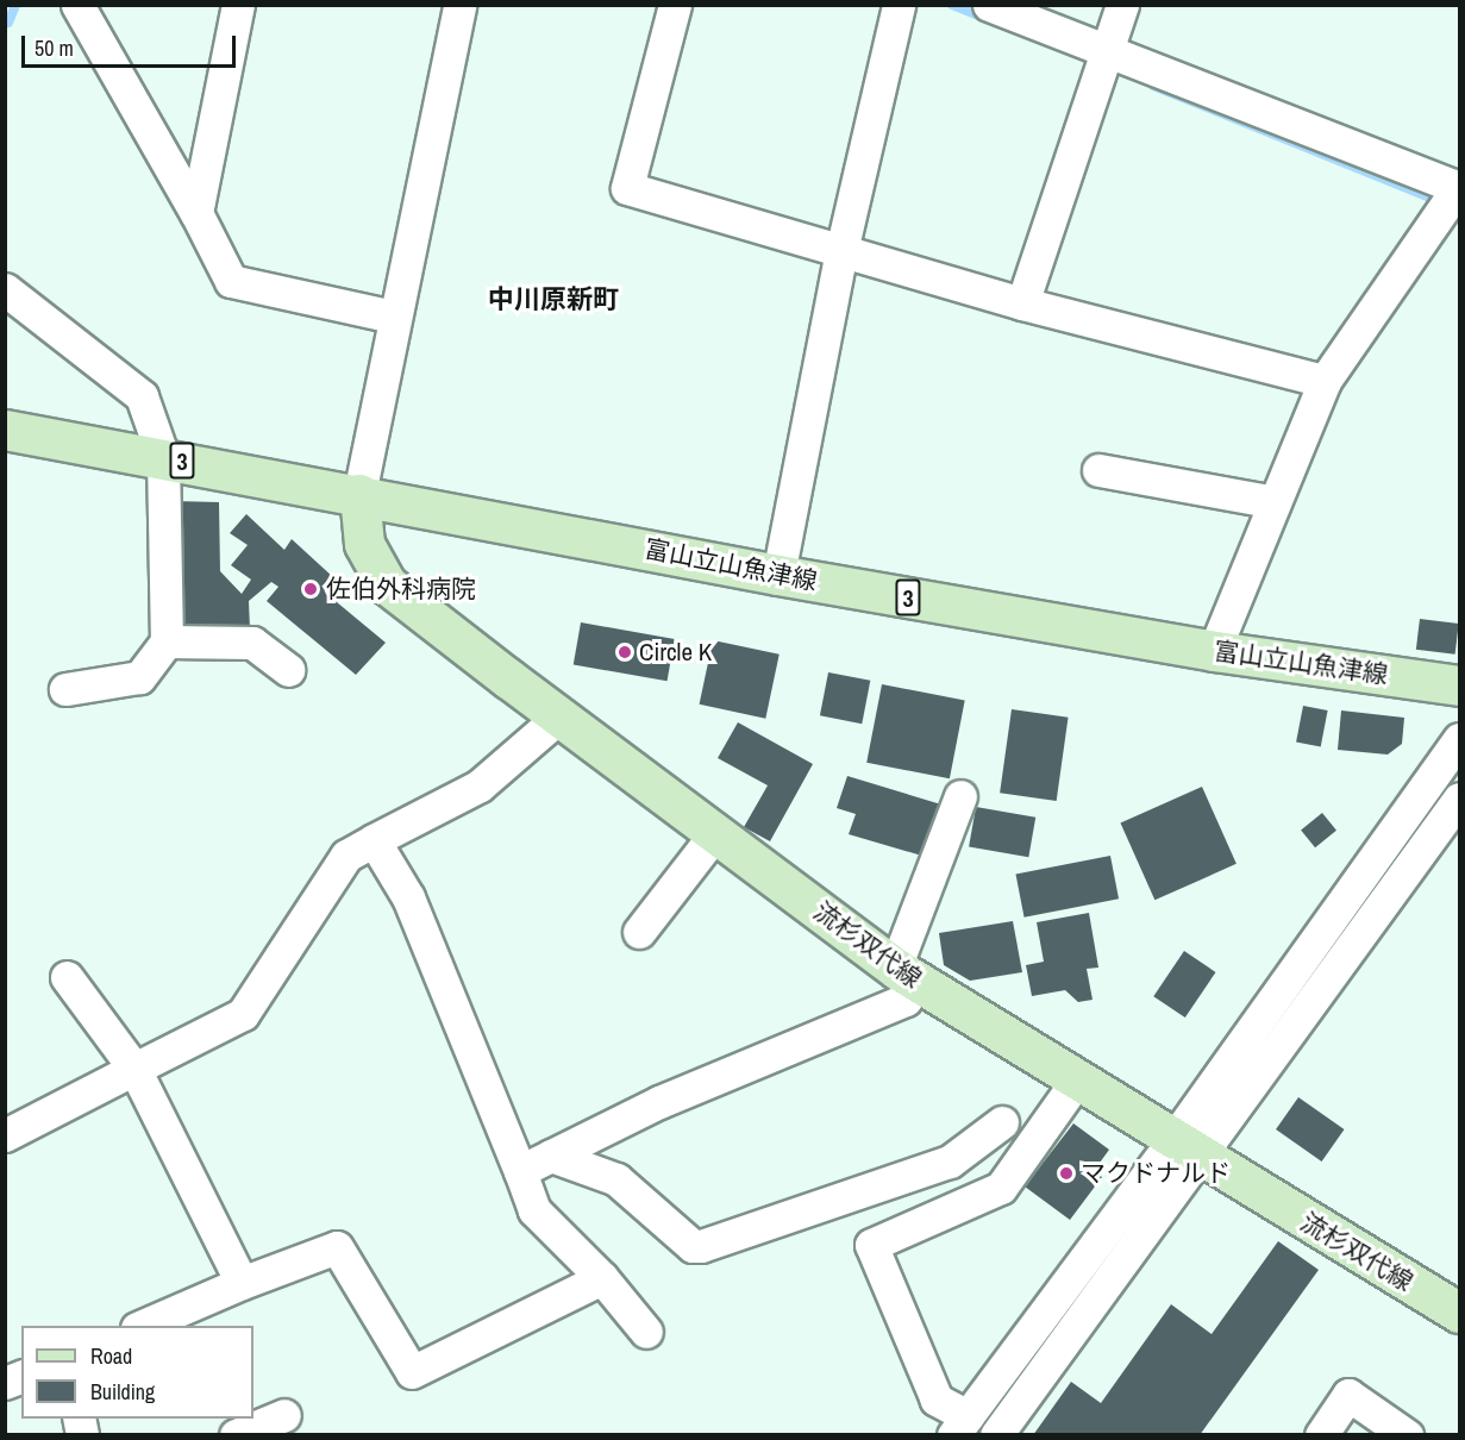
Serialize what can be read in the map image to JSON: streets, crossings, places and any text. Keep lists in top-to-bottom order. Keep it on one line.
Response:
{"streets":{"main road":["3","富山立山魚津線","流杉双代線"]},"crossings":[["富山立山魚津線","流杉双代線"]],"districts":["中川原新町"],"places":["佐伯外科病院","Circle K","マクドナルド"],"legend":["Road","Building"],"scale_bar":"50 m"}
